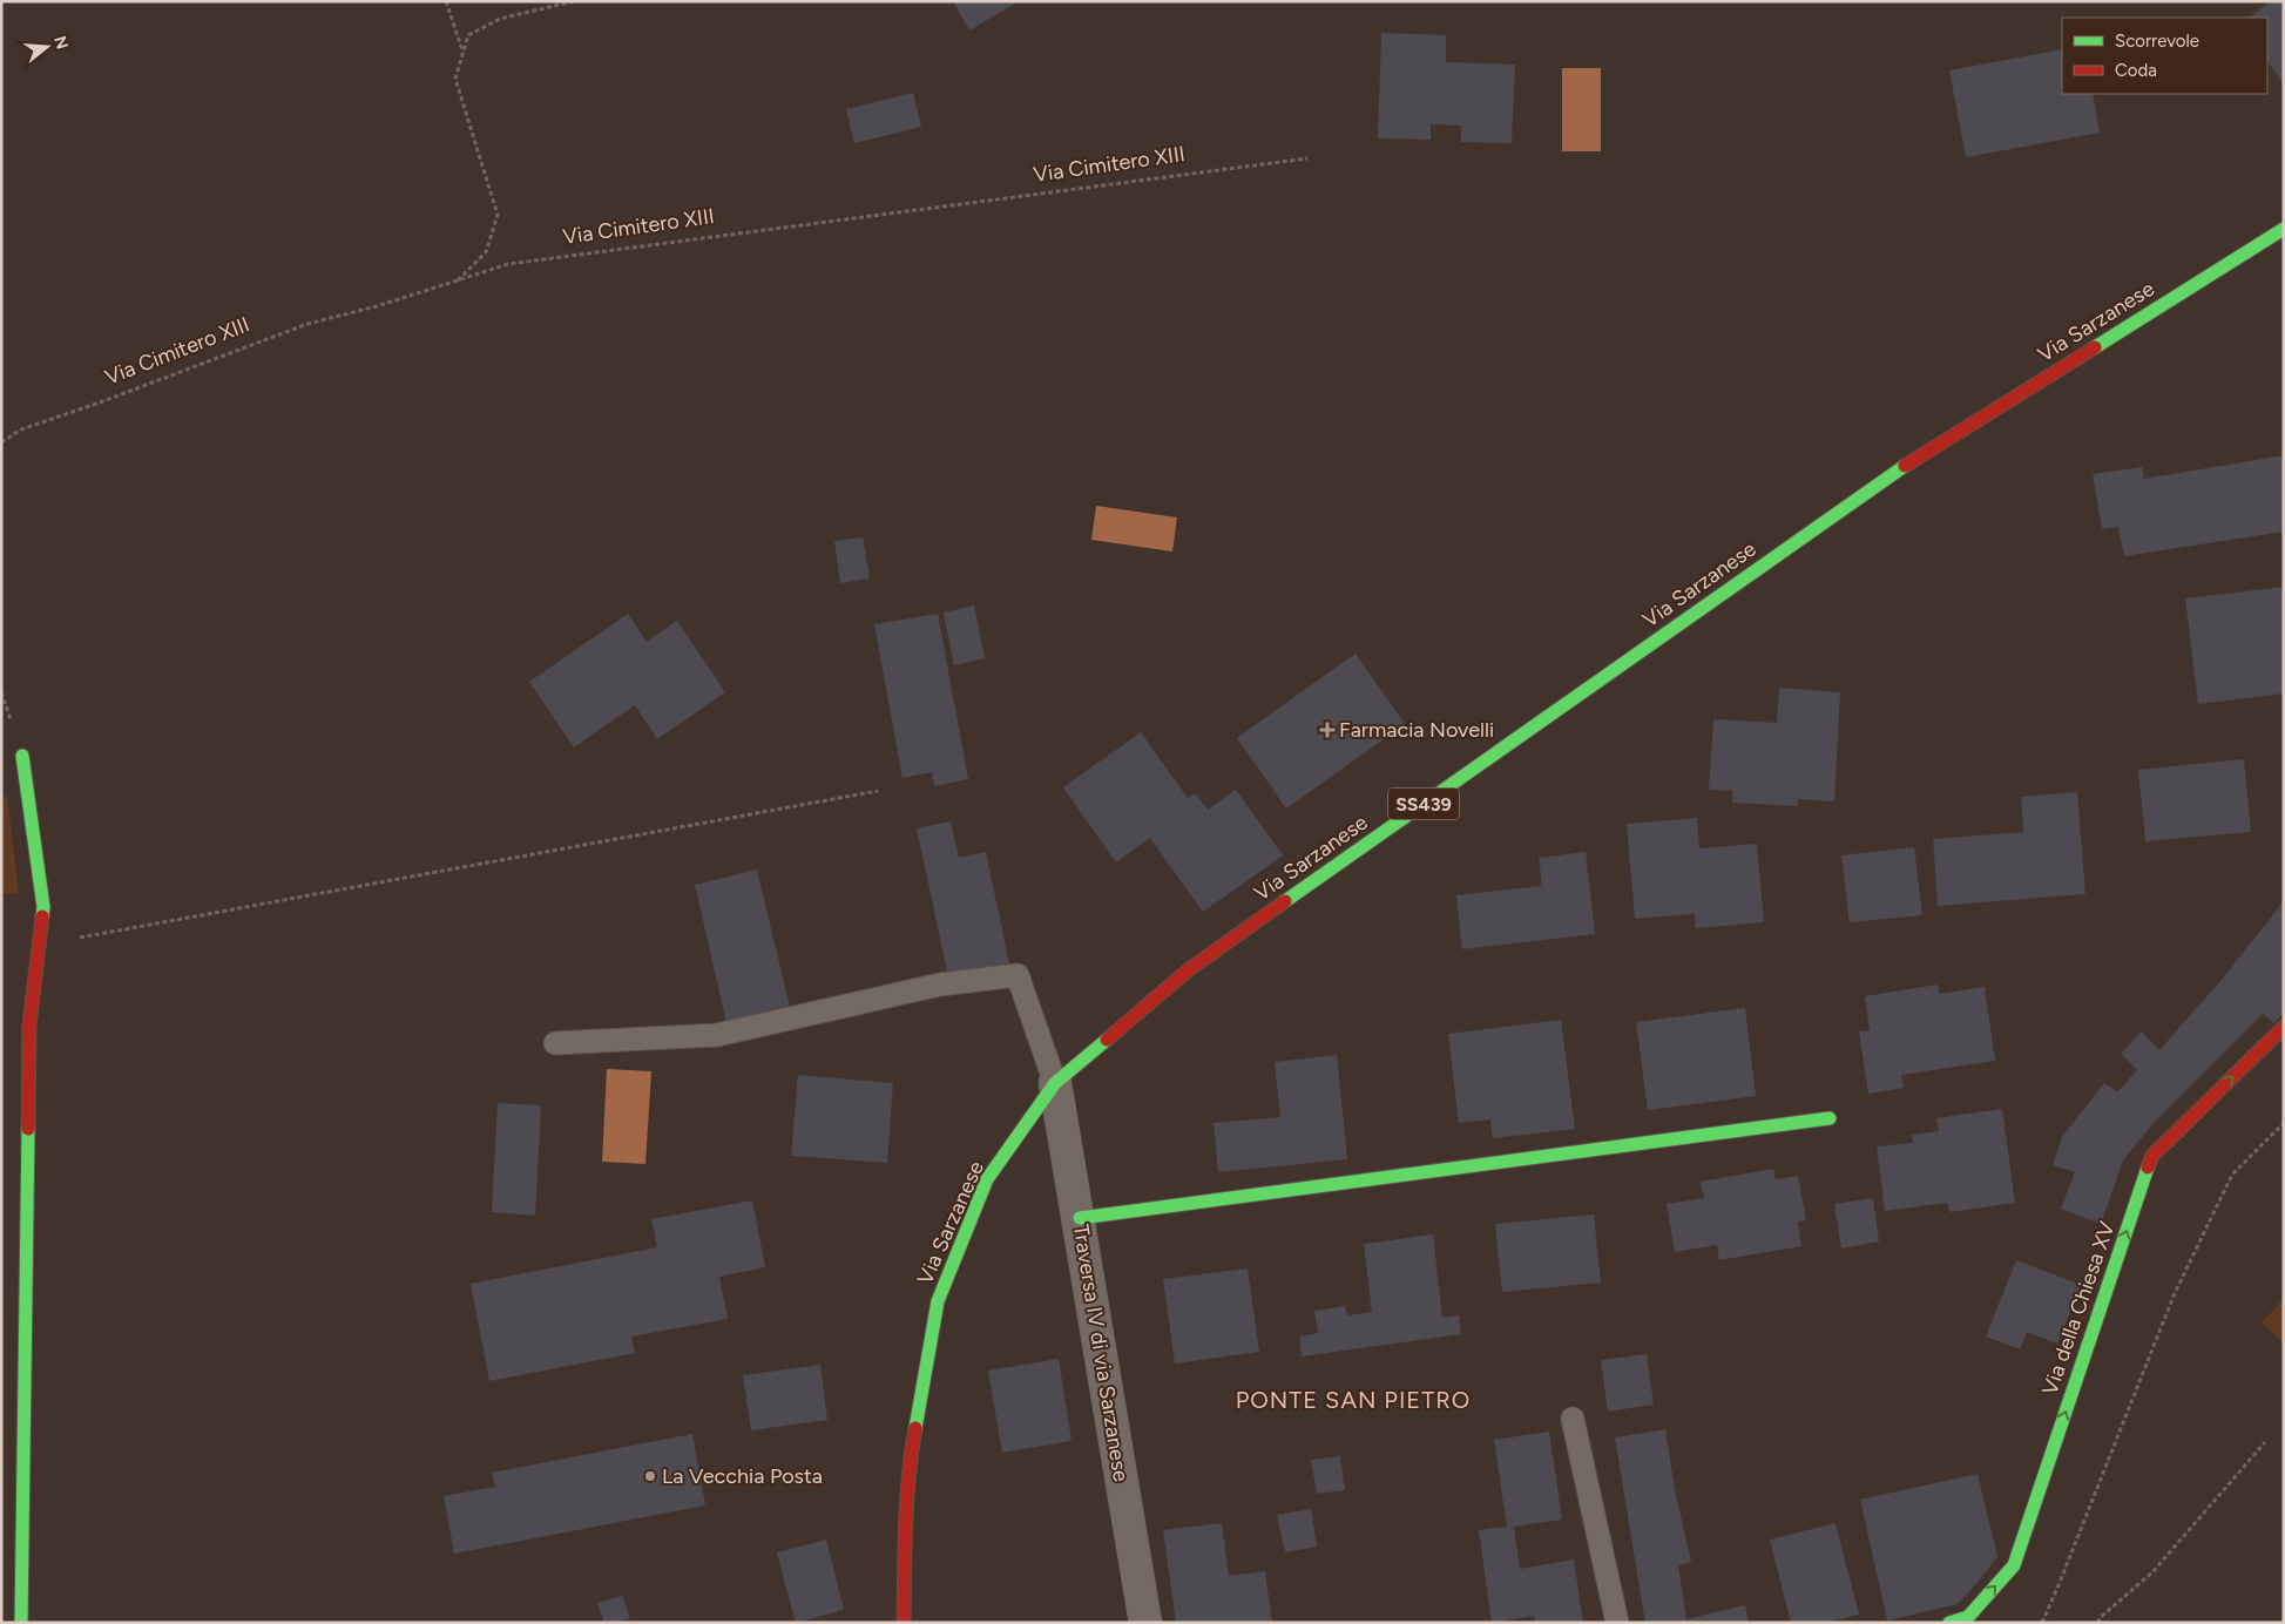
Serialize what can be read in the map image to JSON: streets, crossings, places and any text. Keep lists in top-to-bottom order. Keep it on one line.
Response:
{"streets":{"street":["Via Sarzanese","SS439","Via della Chiesa XV","Traversa IV di via Sarzanese"],"path":["Via Cimitero XIII"]},"crossings":[["Via Sarzanese","Traversa IV di via Sarzanese"]],"one_way":["Via della Chiesa XV"],"districts":["PONTE SAN PIETRO"],"places":{"health":["Farmacia Novelli"],"other":["La Vecchia Posta"]},"legend":["Scorrevole","Coda"],"north":"right"}
